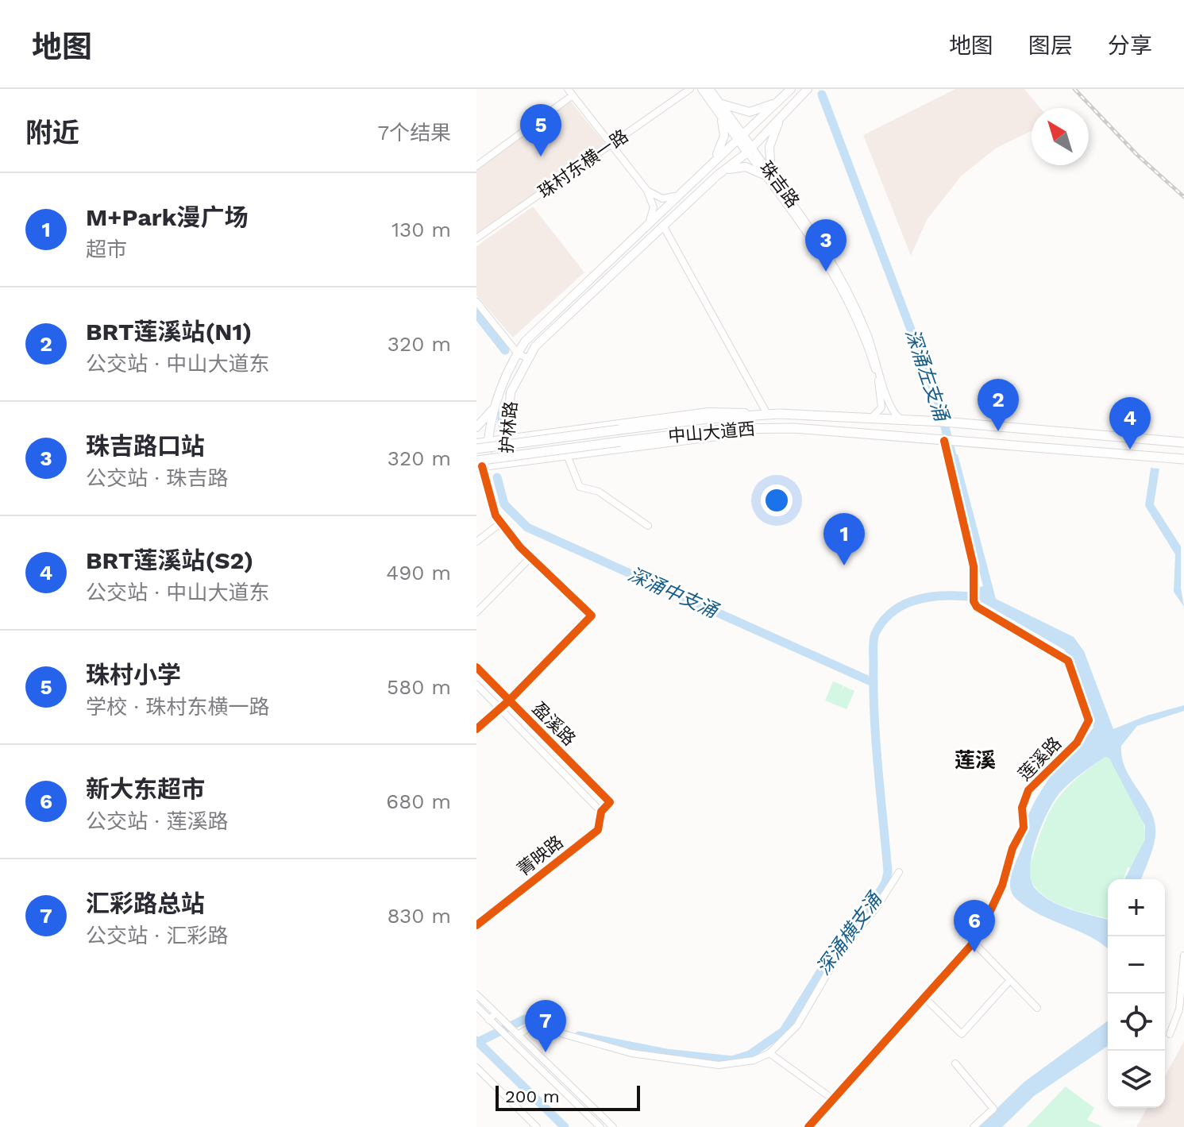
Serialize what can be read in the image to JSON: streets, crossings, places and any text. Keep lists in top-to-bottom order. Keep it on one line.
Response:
{"streets":{"highway":["中山大道西"],"main road":["珠吉路","护林路"],"street":["珠村东横一路","盈溪路","莲溪路","菁映路"]},"crossings":[["珠吉路","护林路"],["珠吉路","中山大道西"],["中山大道西","莲溪路"],["盈溪路","菁映路"]],"districts":["莲溪"],"water":["深涌左支涌","深涌中支涌","深涌横支涌"],"scale_bar":"200 m","north":"top left","page":{"header":"地图","nav":["地图","图层","分享"],"heading":["附近","7个结果"],"pins":["5","3","2","4","1","6","7"],"list":[{"mark":"1","name":"M+Park漫广场","note":"超市","value":"130 m"},{"mark":"2","name":"BRT莲溪站(N1)","note":"公交站 · 中山大道东","value":"320 m"},{"mark":"3","name":"珠吉路口站","note":"公交站 · 珠吉路","value":"320 m"},{"mark":"4","name":"BRT莲溪站(S2)","note":"公交站 · 中山大道东","value":"490 m"},{"mark":"5","name":"珠村小学","note":"学校 · 珠村东横一路","value":"580 m"},{"mark":"6","name":"新大东超市","note":"公交站 · 莲溪路","value":"680 m"},{"mark":"7","name":"汇彩路总站","note":"公交站 · 汇彩路","value":"830 m"}],"map_buttons":["+","−"],"scale":"200 m"}}
